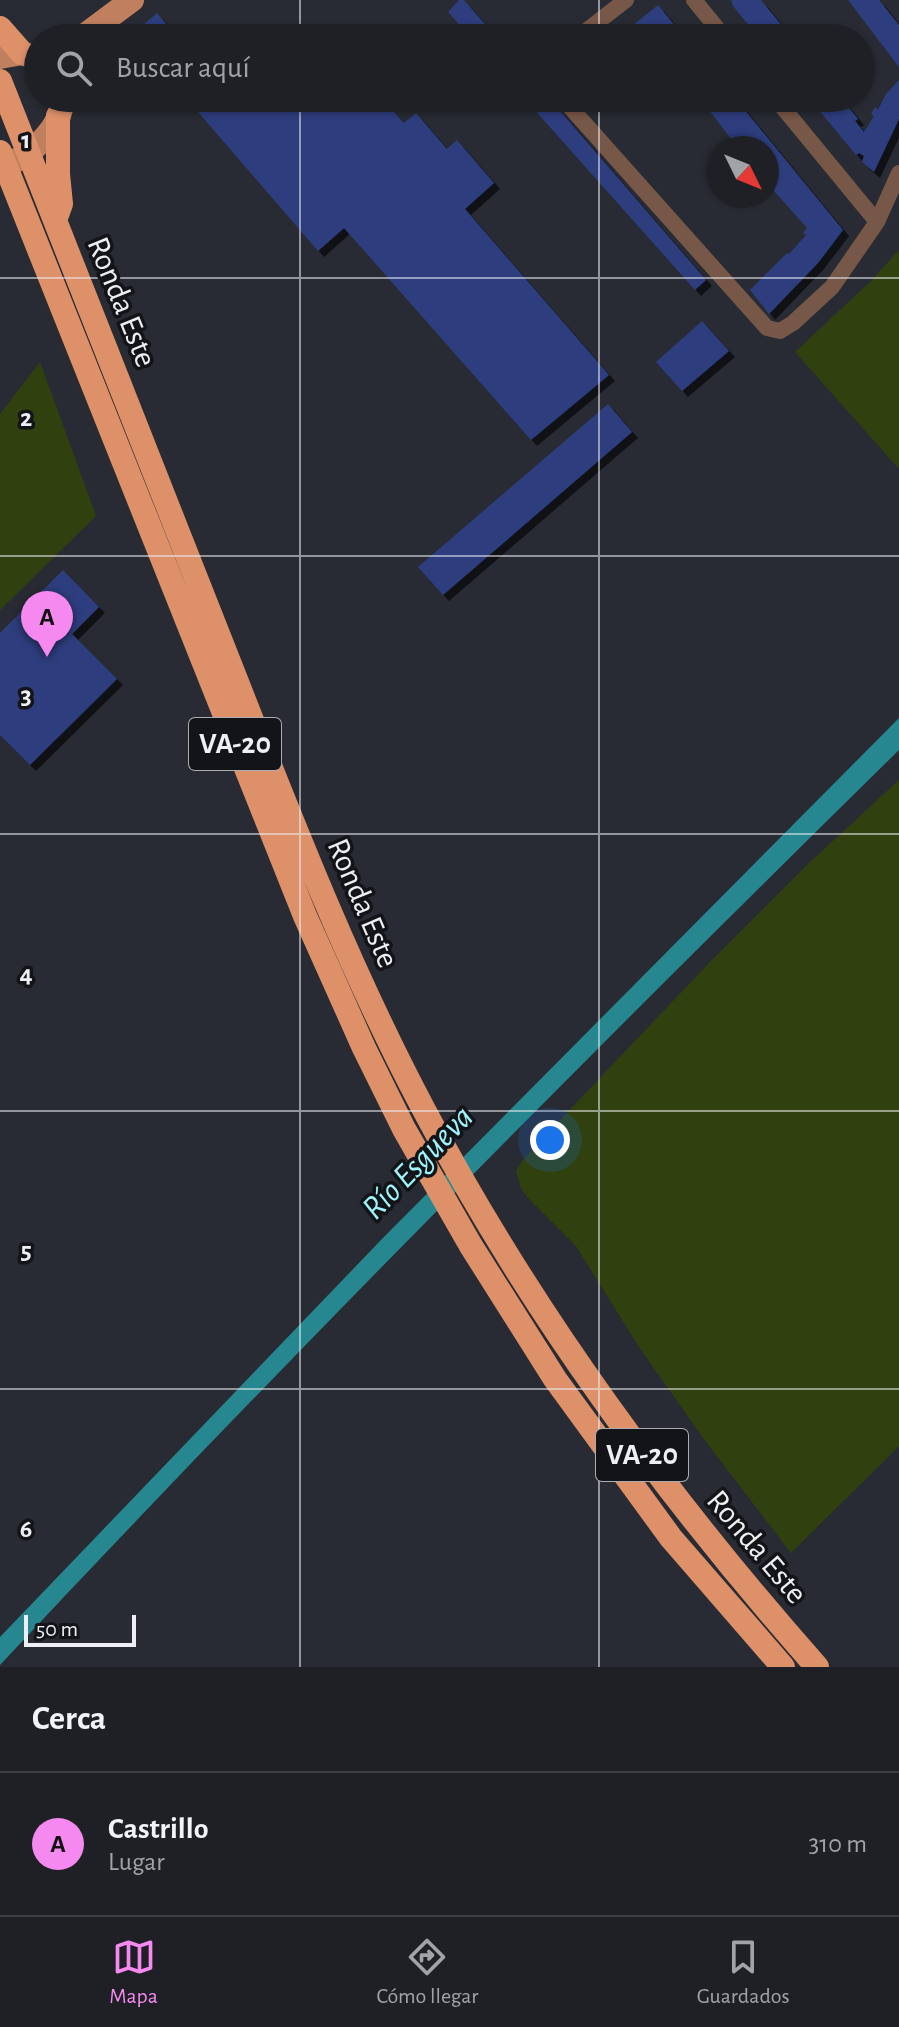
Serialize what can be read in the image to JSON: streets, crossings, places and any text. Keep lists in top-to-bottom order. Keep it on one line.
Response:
{"streets":{"highway":["Ronda Este","VA-20"]},"water":["Río Esgueva"],"scale_bar":"50 m","north":"bottom right","page":{"search":"Buscar aquí","pins":"A","scale":"50 m","heading":"Cerca","list":[{"mark":"A","name":"Castrillo","note":"Lugar","value":"310 m"}],"nav":["Mapa","Cómo llegar","Guardados"]},"grid":{"rows":["1","2","3","4","5","6"]}}
